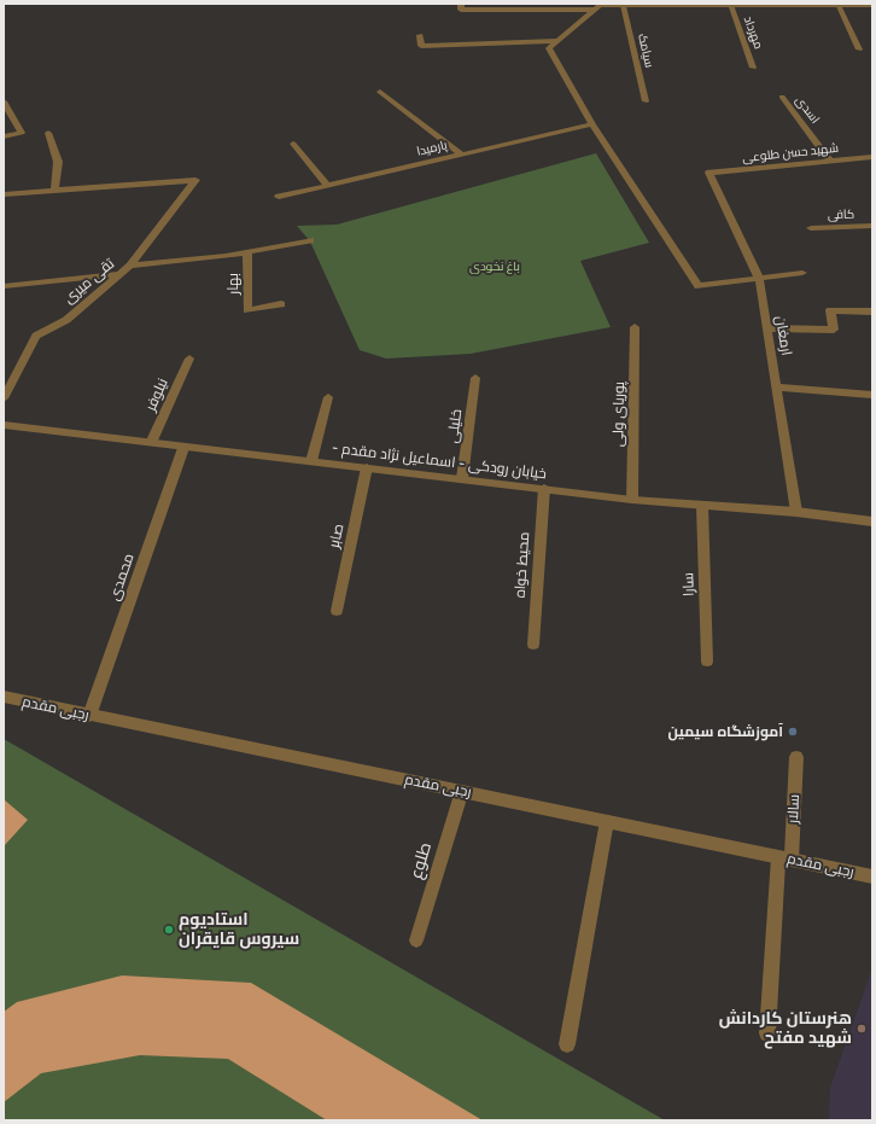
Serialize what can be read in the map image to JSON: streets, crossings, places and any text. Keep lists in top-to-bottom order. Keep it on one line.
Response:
{"streets":{"street":["مهرداد","سیامک","اسدی","پارمیدا","شهید حسن طلوعی","کافی","تقی میری","بهار","ارمغان","نیلوفر","پوریای ولی","خلیلی","- خیابان رودکی - اسماعیل نژاد مقدم","صابر","محیط خواه","محمدی","سارا","رجبی مقدم","سالار","طلوع"]},"crossings":[["اسدی","شهید حسن طلوعی"],["شهید حسن طلوعی","ارمغان"],["ارمغان","- خیابان رودکی - اسماعیل نژاد مقدم"],["نیلوفر","- خیابان رودکی - اسماعیل نژاد مقدم"],["پوریای ولی","- خیابان رودکی - اسماعیل نژاد مقدم"],["خلیلی","- خیابان رودکی - اسماعیل نژاد مقدم"],["- خیابان رودکی - اسماعیل نژاد مقدم","صابر"],["- خیابان رودکی - اسماعیل نژاد مقدم","محیط خواه"],["- خیابان رودکی - اسماعیل نژاد مقدم","محمدی"],["- خیابان رودکی - اسماعیل نژاد مقدم","سارا"],["محمدی","رجبی مقدم"],["رجبی مقدم","سالار"],["رجبی مقدم","طلوع"]],"parks":["باغ نخودی"],"places":["آموزشگاه سیمین","استادیوم سیروس قایقران","هنرستان کاردانش شهید مفتح"]}
